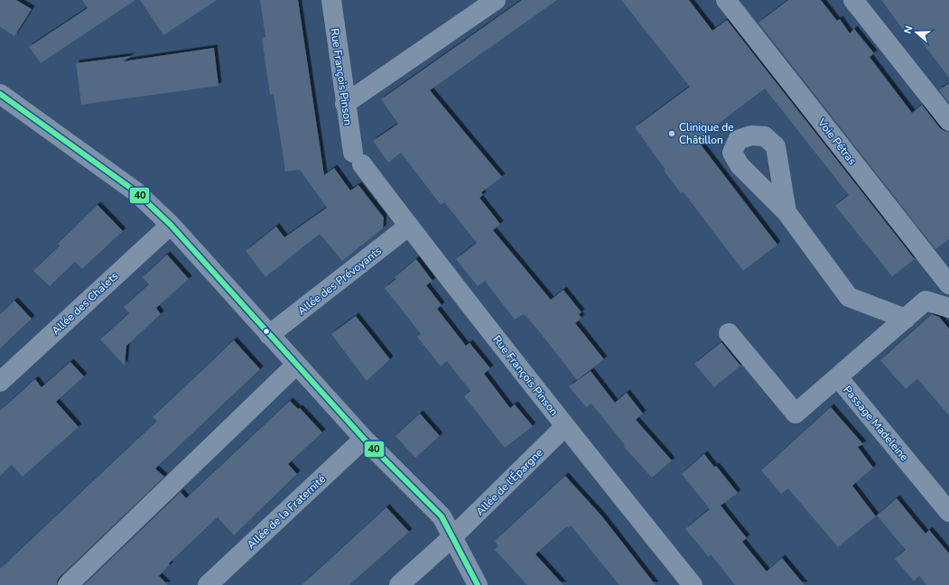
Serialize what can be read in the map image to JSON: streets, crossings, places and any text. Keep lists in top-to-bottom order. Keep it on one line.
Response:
{"streets":{"street":["Rue François Pinson","Voie Pétras","Allée des Prévoyants","Allée des Chalets","Passage Madeleine","Allée de l'Épargne","Allée de la Fraternité"]},"crossings":[["Rue François Pinson","Allée des Prévoyants"],["Rue François Pinson","Allée de l'Épargne"]],"places":["Clinique de Châtillon"],"lines":["transit line 40"],"north":"left"}
